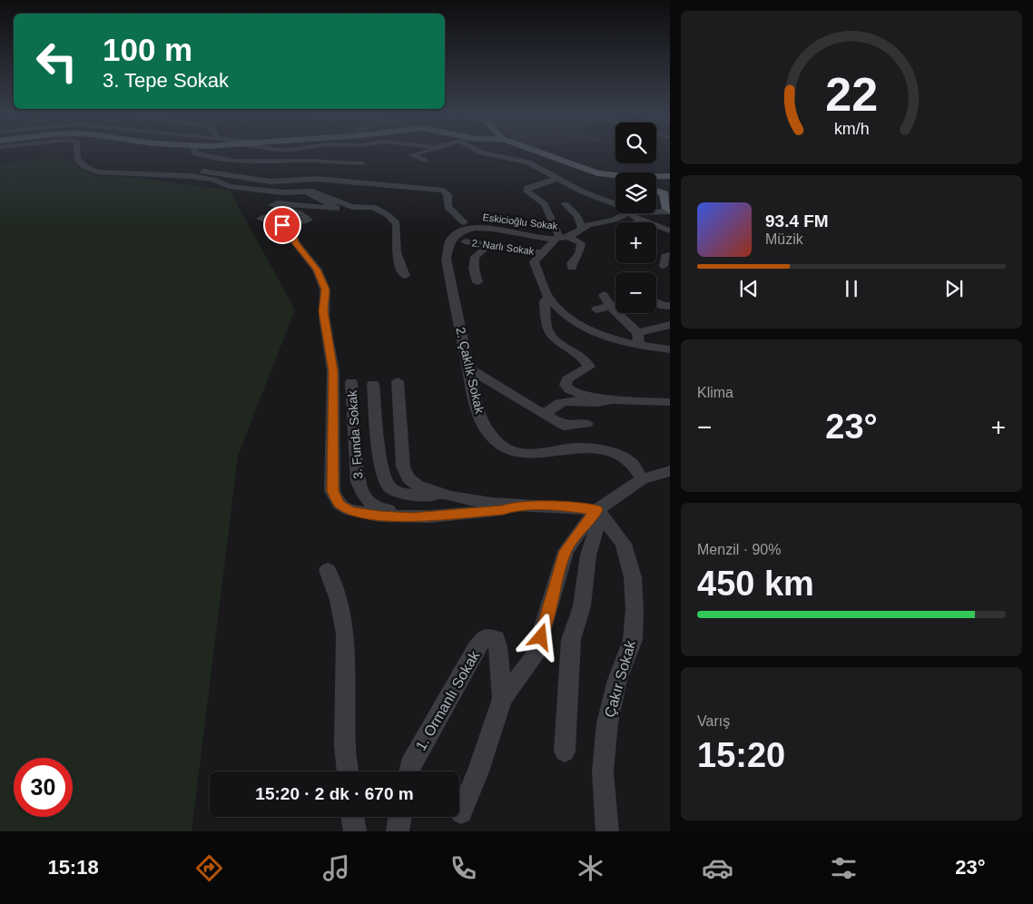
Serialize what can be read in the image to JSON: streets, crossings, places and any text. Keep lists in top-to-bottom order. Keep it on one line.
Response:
{"streets":{"street":["Eskicioğlu Sokak","2. Narlı Sokak","2. Çaklık Sokak","3. Funda Sokak","Çakır Sokak","1. Ormanlı Sokak"]},"crossings":[["Eskicioğlu Sokak","2. Çaklık Sokak"]],"page":{"turn":["100 m","3. Tepe Sokak"],"map_buttons":["+","−"],"song":["93.4 FM","Müzik"],"tile":["Klima",["Menzil · 90%","450 km"],["Varış","15:20"]],"heat":["−","23°","+"],"limit":"30","trip":"15:20 · 2 dk · 670 m","tabs":["15:18","23°"],"gauge":["22","km/h"]}}
